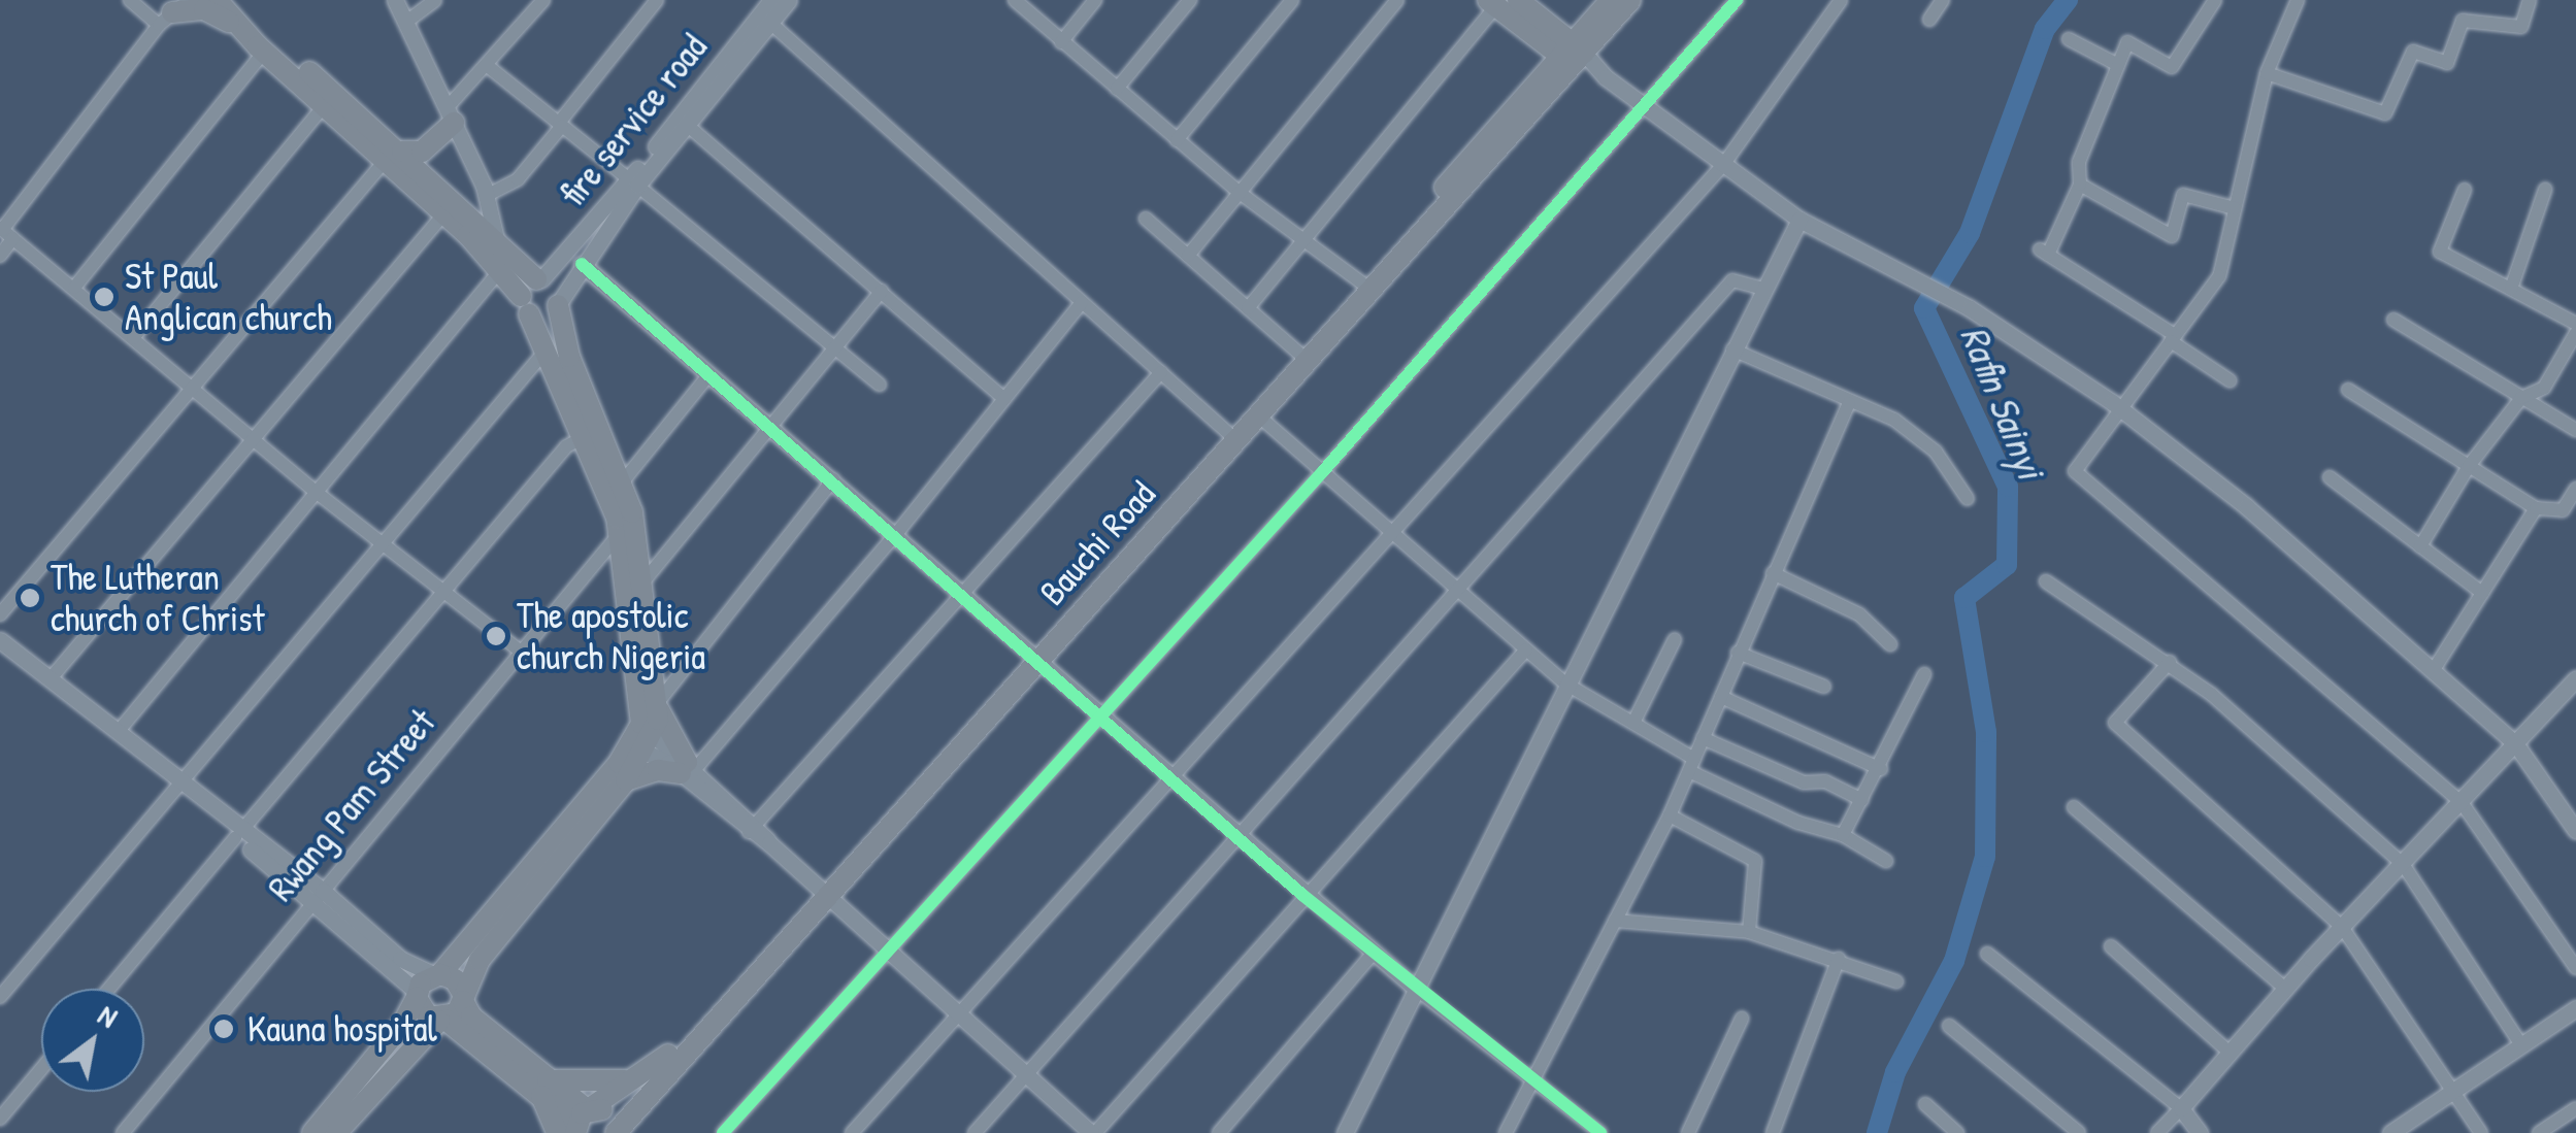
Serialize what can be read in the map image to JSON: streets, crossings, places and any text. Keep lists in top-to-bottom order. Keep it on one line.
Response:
{"streets":{"main road":["Bauchi Road"],"street":["fire service road","Rwang Pam Street"]},"water":["Rafin Sainyi"],"places":["St Paul Anglican church","The Lutheran church of Christ","The apostolic church Nigeria","Kauna hospital"],"north":"top right"}
